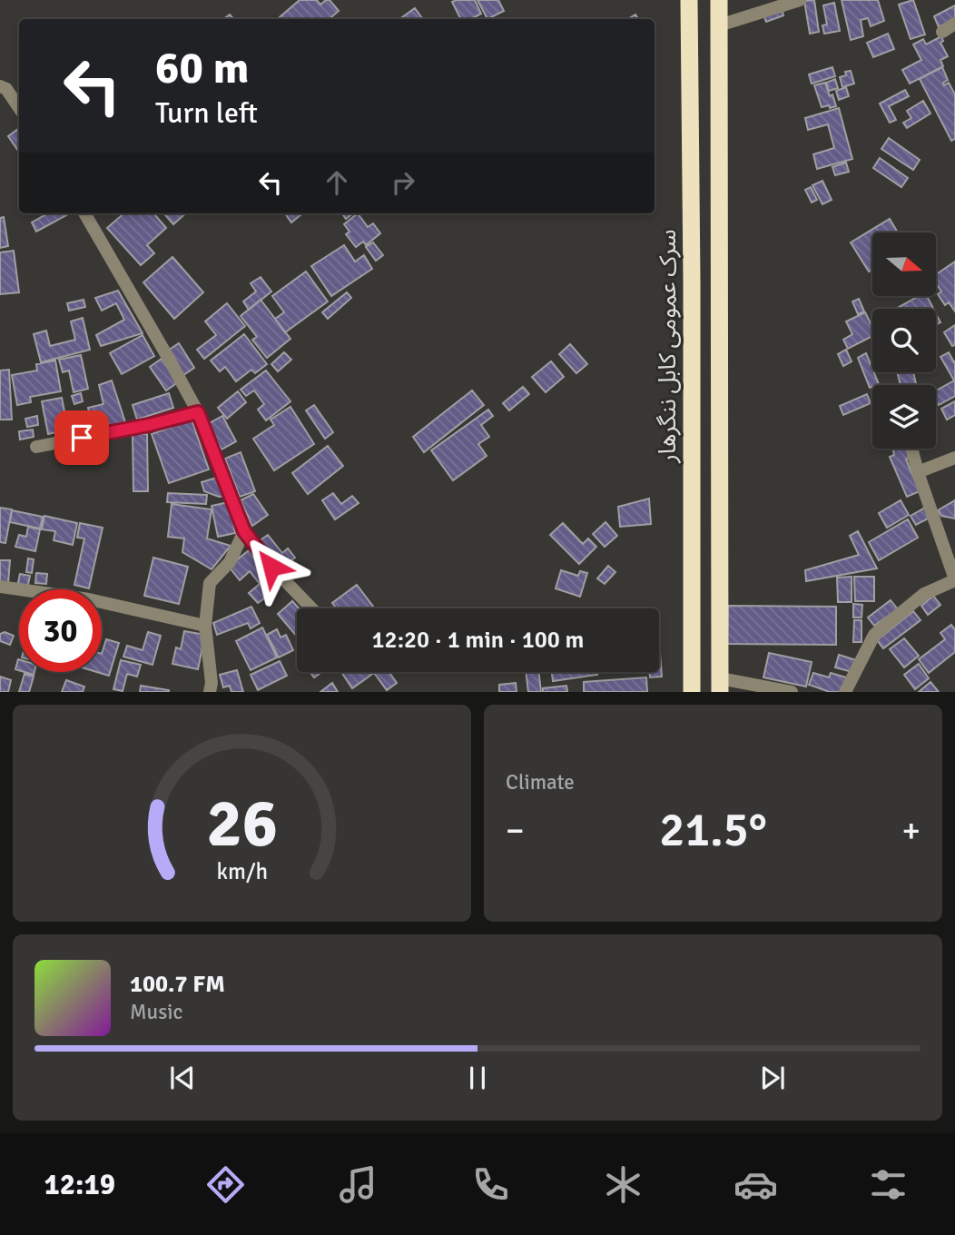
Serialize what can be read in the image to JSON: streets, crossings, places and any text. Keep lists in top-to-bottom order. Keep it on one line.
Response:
{"streets":{"highway":["سرک عمومی کابل ننگرهار"]},"north":"right","page":{"turn":["60 m","Turn left"],"limit":"30","trip":"12:20 · 1 min · 100 m","tile":"Climate","heat":["−","21.5°","+"],"song":["100.7 FM","Music"],"tabs":"12:19","gauge":["26","km/h"]}}
